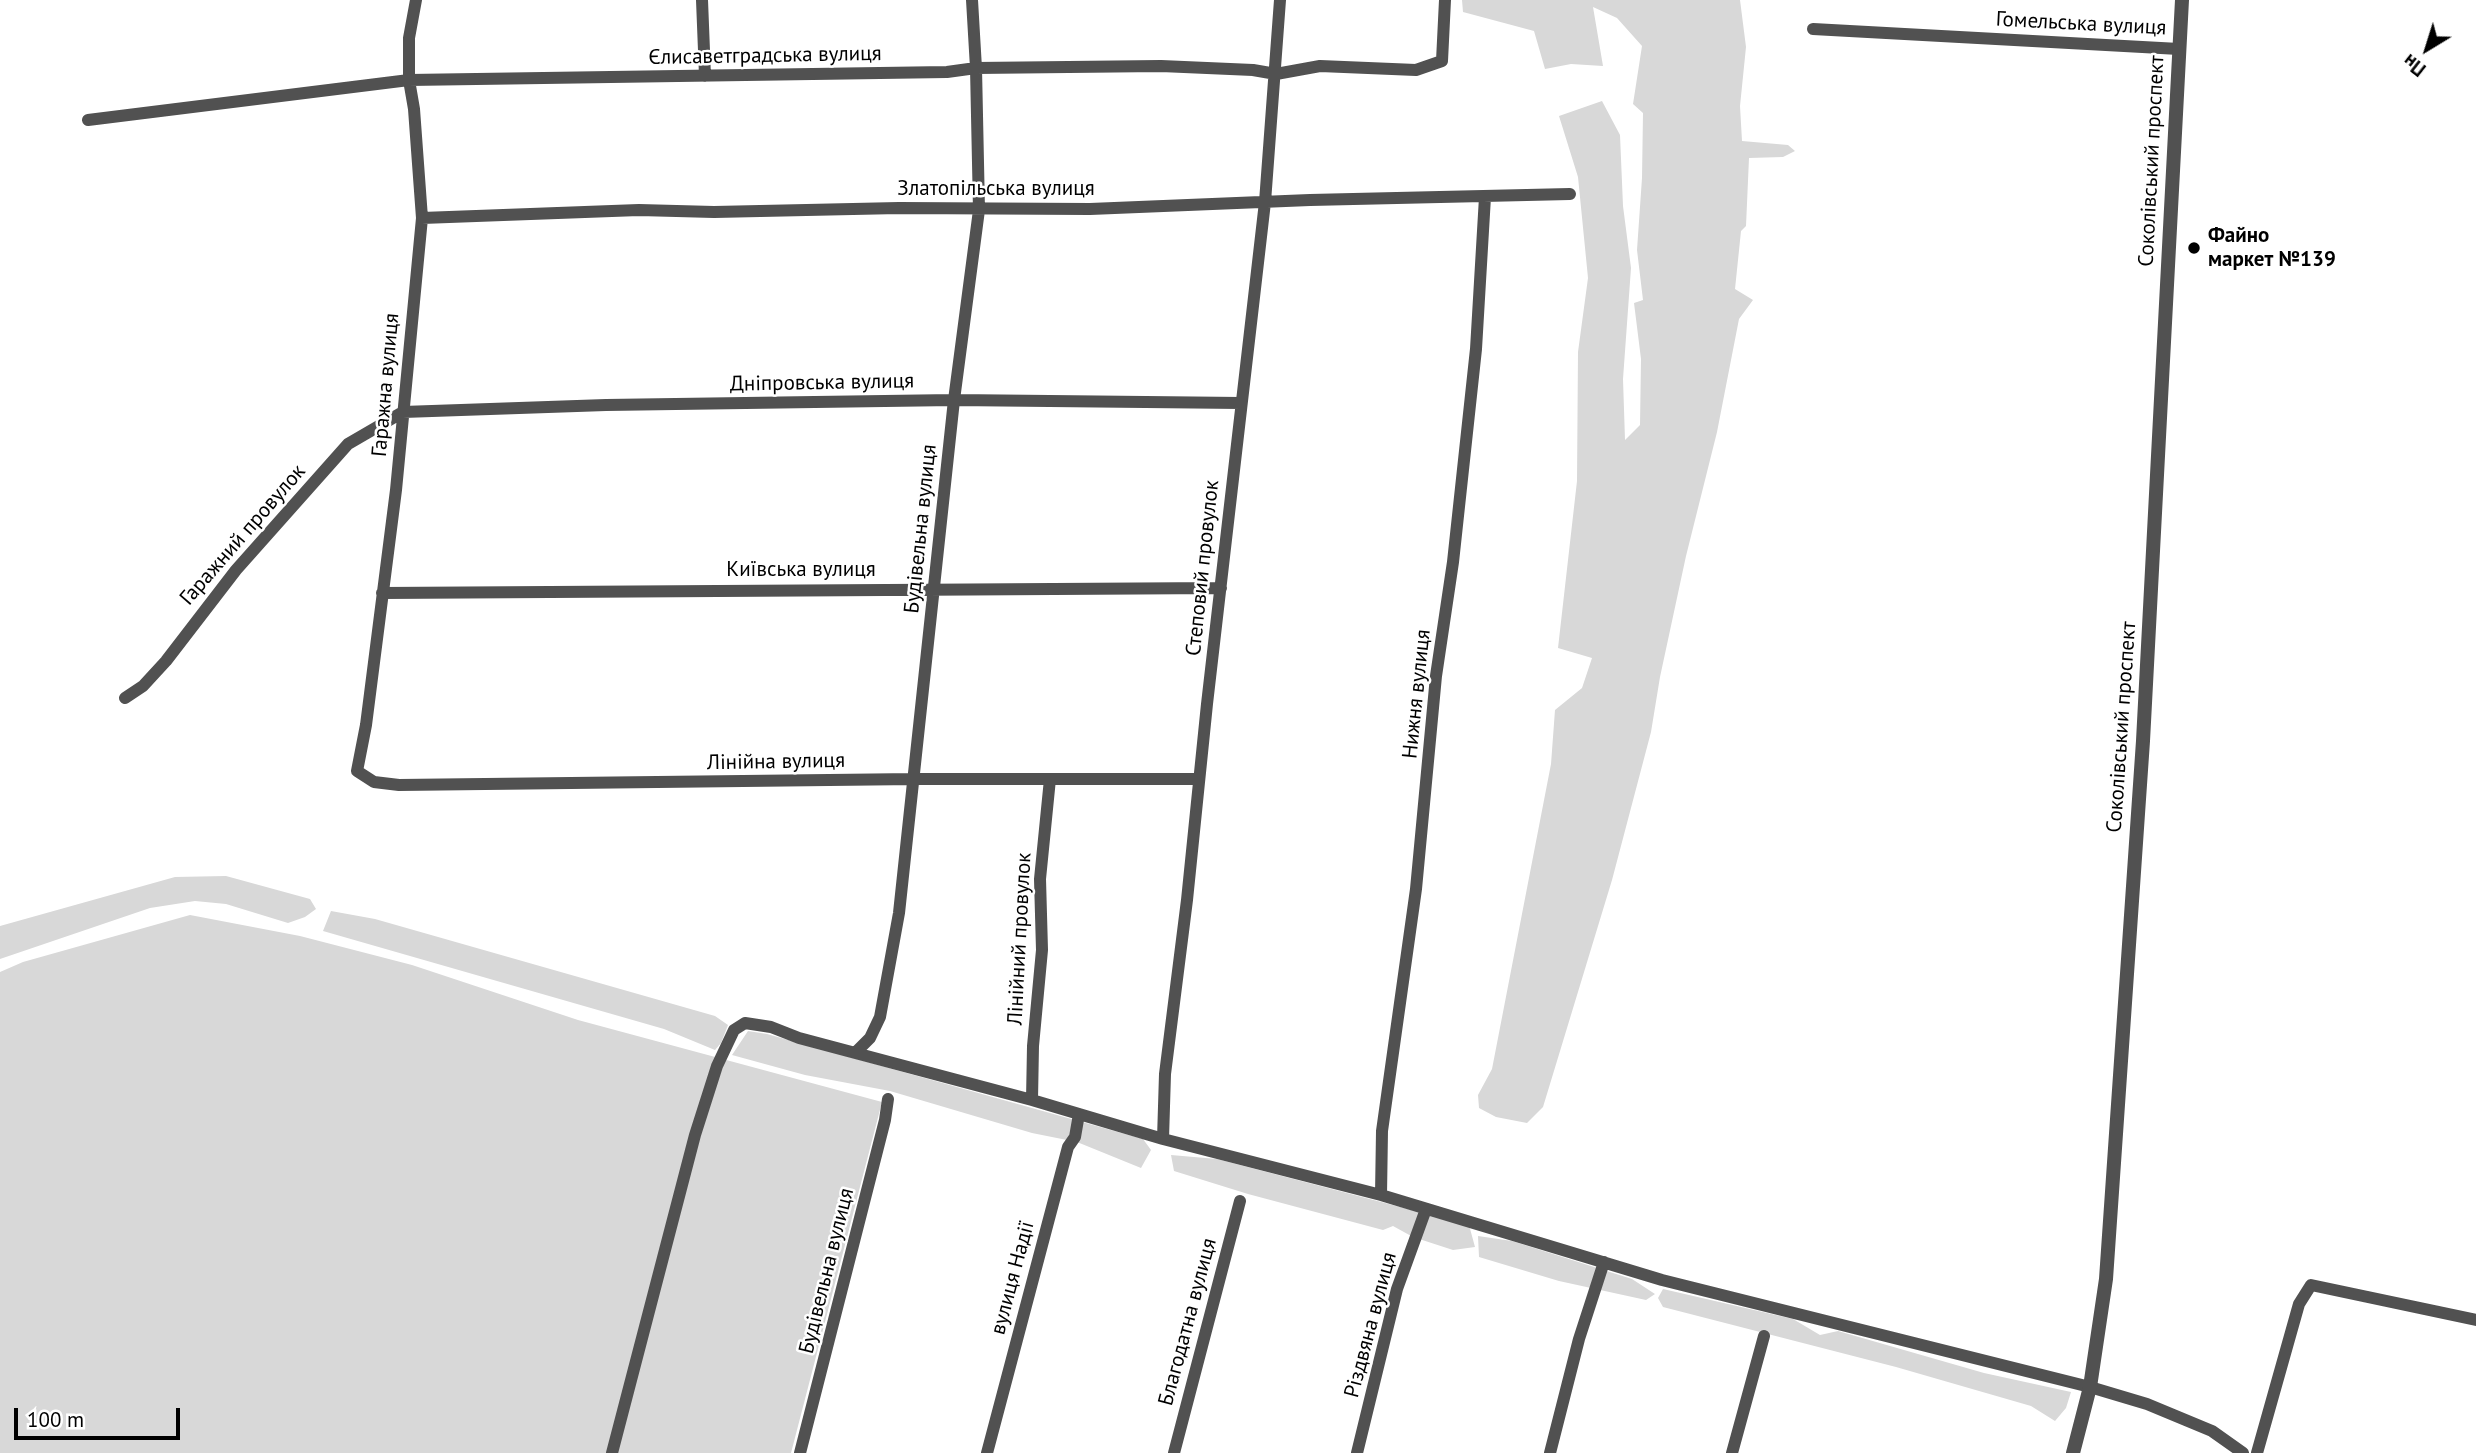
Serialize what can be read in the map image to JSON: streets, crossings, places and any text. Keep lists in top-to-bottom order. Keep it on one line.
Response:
{"streets":{"street":["Гомельська вулиця","Єлисаветградська вулиця","Соколівський проспект","Златопільська вулиця","Дніпровська вулиця","Гаражна вулиця","Будівельна вулиця","Гаражний провулок","Степовий провулок","Київська вулиця","Нижня вулиця","Лінійна вулиця","Лінійний провулок","вулиця Надії","Благодатна вулиця","Різдвяна вулиця"]},"crossings":[["Гомельська вулиця","Соколівський проспект"],["Єлисаветградська вулиця","Гаражна вулиця"],["Єлисаветградська вулиця","Будівельна вулиця"],["Єлисаветградська вулиця","Степовий провулок"],["Златопільська вулиця","Гаражна вулиця"],["Златопільська вулиця","Будівельна вулиця"],["Златопільська вулиця","Степовий провулок"],["Златопільська вулиця","Нижня вулиця"],["Дніпровська вулиця","Гаражна вулиця"],["Дніпровська вулиця","Будівельна вулиця"],["Дніпровська вулиця","Гаражний провулок"],["Дніпровська вулиця","Степовий провулок"],["Гаражна вулиця","Гаражний провулок"],["Гаражна вулиця","Київська вулиця"],["Гаражна вулиця","Лінійна вулиця"],["Будівельна вулиця","Київська вулиця"],["Будівельна вулиця","Лінійна вулиця"],["Степовий провулок","Київська вулиця"],["Степовий провулок","Лінійна вулиця"],["Лінійна вулиця","Лінійний провулок"]],"places":["Файно маркет №139"],"scale_bar":"100 m","north":"bottom left"}
